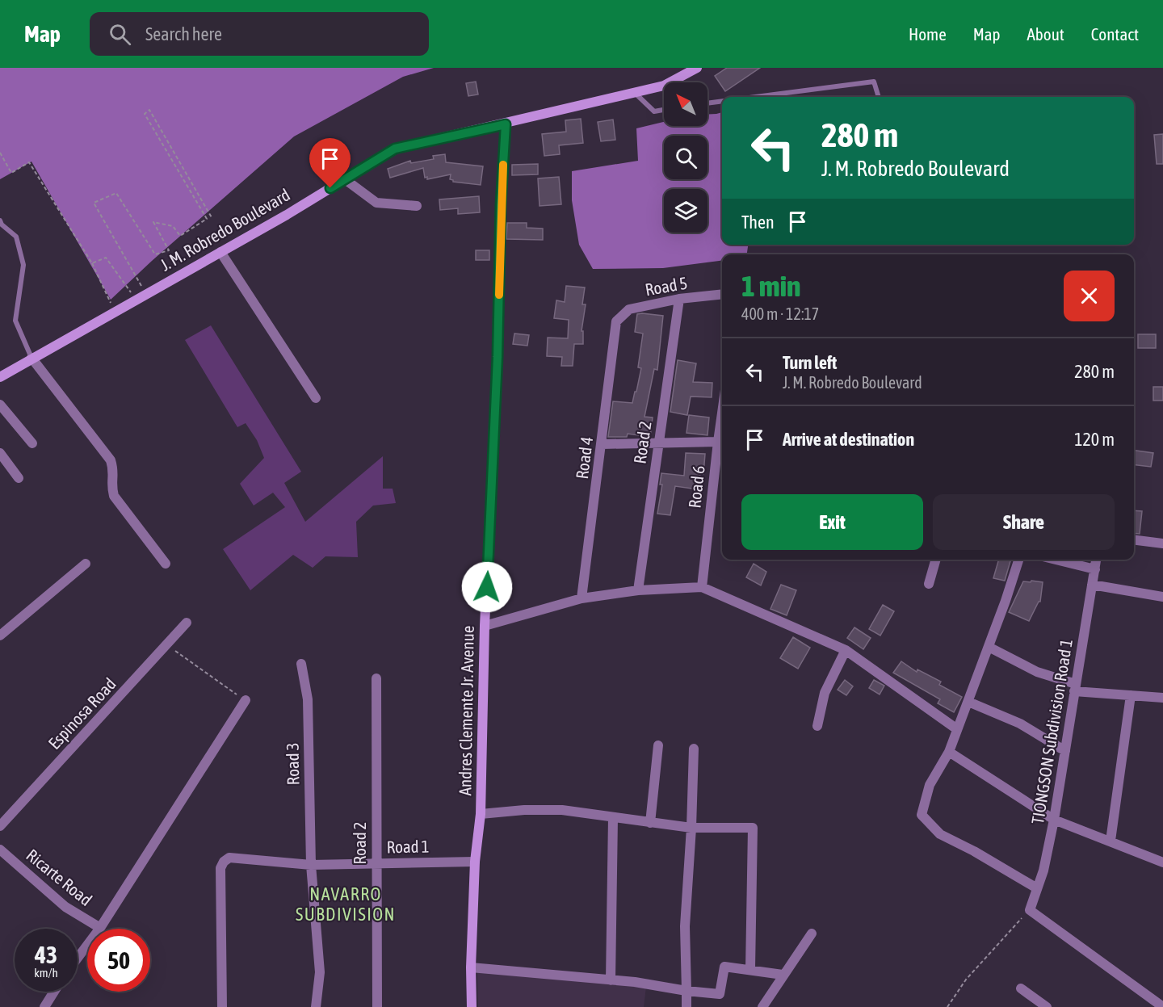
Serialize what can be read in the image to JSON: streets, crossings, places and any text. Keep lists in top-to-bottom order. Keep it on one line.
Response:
{"streets":{"main road":["J. M. Robredo Boulevard","Andres Clemente Jr. Avenue"],"street":["Road 5","Road 2","Road 4","Road 6","Espinosa Road","TIONGSON Subdivision Road 1","Road 3","Road 1","Ricarte Road"]},"crossings":[["J. M. Robredo Boulevard","Andres Clemente Jr. Avenue"],["Road 5","Road 2"],["Road 5","Road 4"],["Road 2","Road 1"],["Andres Clemente Jr. Avenue","Road 1"],["Road 3","Road 1"]],"districts":["NAVARRO SUBDIVISION"],"north":"top left","page":{"header":"Map","search":"Search here","nav":["Home","Map","About","Contact"],"turn":["280 m","J. M. Robredo Boulevard"],"then":"Then","heading":["1 min","400 m · 12:17"],"list":[{"name":"Turn left","note":"J. M. Robredo Boulevard","value":"280 m"},{"name":"Arrive at destination","value":"120 m"}],"buttons":["Exit","Share"],"speed":"43 km/h","limit":"50"}}
